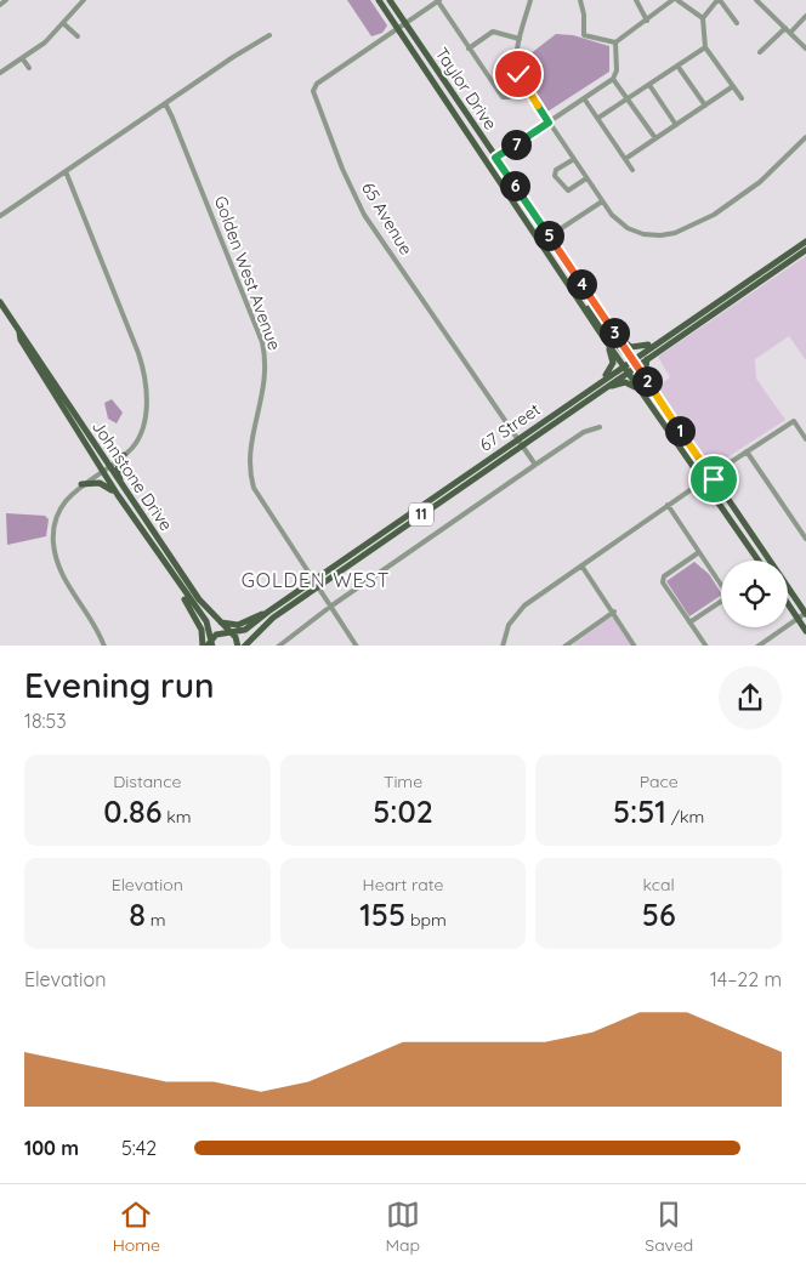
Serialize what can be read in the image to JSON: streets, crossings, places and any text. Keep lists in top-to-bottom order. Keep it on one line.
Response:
{"streets":{"main road":["Taylor Drive","67 Street","Johnstone Drive","11"],"street":["65 Avenue","Golden West Avenue"]},"crossings":[["Taylor Drive","65 Avenue"],["Taylor Drive","67 Street"],["65 Avenue","67 Street"],["Golden West Avenue","67 Street"],["67 Street","Johnstone Drive"]],"districts":["GOLDEN WEST"],"page":{"pins":["7","6","5","4","3","2","1"],"heading":["Evening run","18:53"],"stats":[["Distance","0.86 km"],["Time","5:02"],["Pace","5:51 /km"],["Elevation","8 m"],["Heart rate","155 bpm"],["kcal","56"]],"chart":["Elevation","14–22 m"],"list":[{"name":"100 m","note":"5:42"}],"tabs":["Home","Map","Saved"]}}
